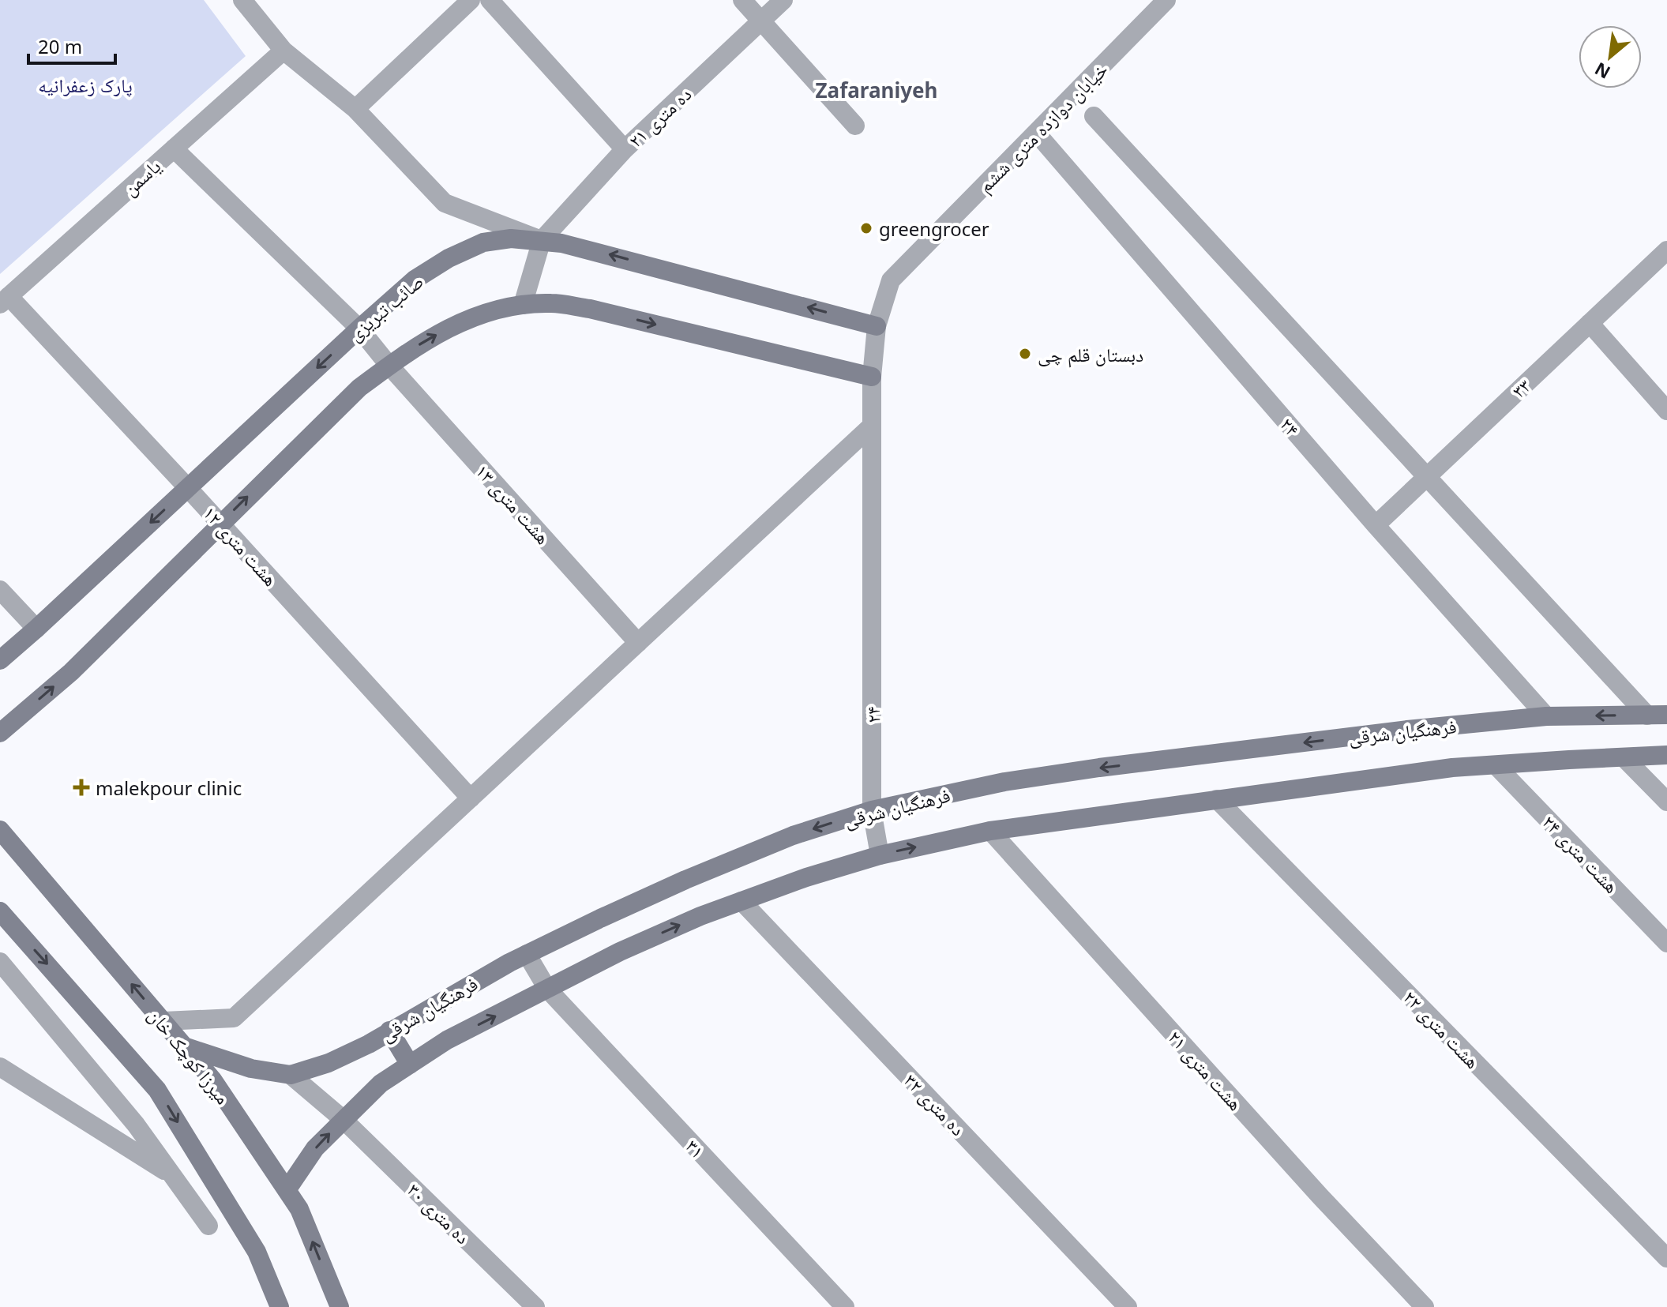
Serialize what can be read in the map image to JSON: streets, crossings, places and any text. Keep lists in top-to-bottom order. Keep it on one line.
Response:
{"streets":{"street":["ده متری ۲۱","خیابان دوازده متری ششم","یاسمن","صائب تبریزی","۳۳","۲۴","هشت متری ۱۳","هشت متری ۱۲","فرهنگیان شرقی","هشت متری ۲۴","هشت متری ۲۲","میرزا کوچک خان","هشت متری ۲۱","ده متری ۳۲","۳۱","ده متری ۳۰"]},"crossings":[["ده متری ۲۱","صائب تبریزی"],["خیابان دوازده متری ششم","۲۴"],["یاسمن","هشت متری ۱۲"],["صائب تبریزی","۲۴"],["صائب تبریزی","هشت متری ۱۳"],["صائب تبریزی","هشت متری ۱۲"],["۳۳","۲۴"],["۲۴","فرهنگیان شرقی"],["فرهنگیان شرقی","هشت متری ۲۴"],["فرهنگیان شرقی","هشت متری ۲۲"],["فرهنگیان شرقی","میرزا کوچک خان"],["فرهنگیان شرقی","هشت متری ۲۱"],["فرهنگیان شرقی","ده متری ۳۲"],["فرهنگیان شرقی","۳۱"],["فرهنگیان شرقی","ده متری ۳۰"]],"districts":["Zafaraniyeh"],"parks":["پارک زعفرانیه"],"places":{"other":["greengrocer","دبستان قلم چی"],"health":["malekpour clinic"]},"scale_bar":"20 m","north":"bottom left"}
